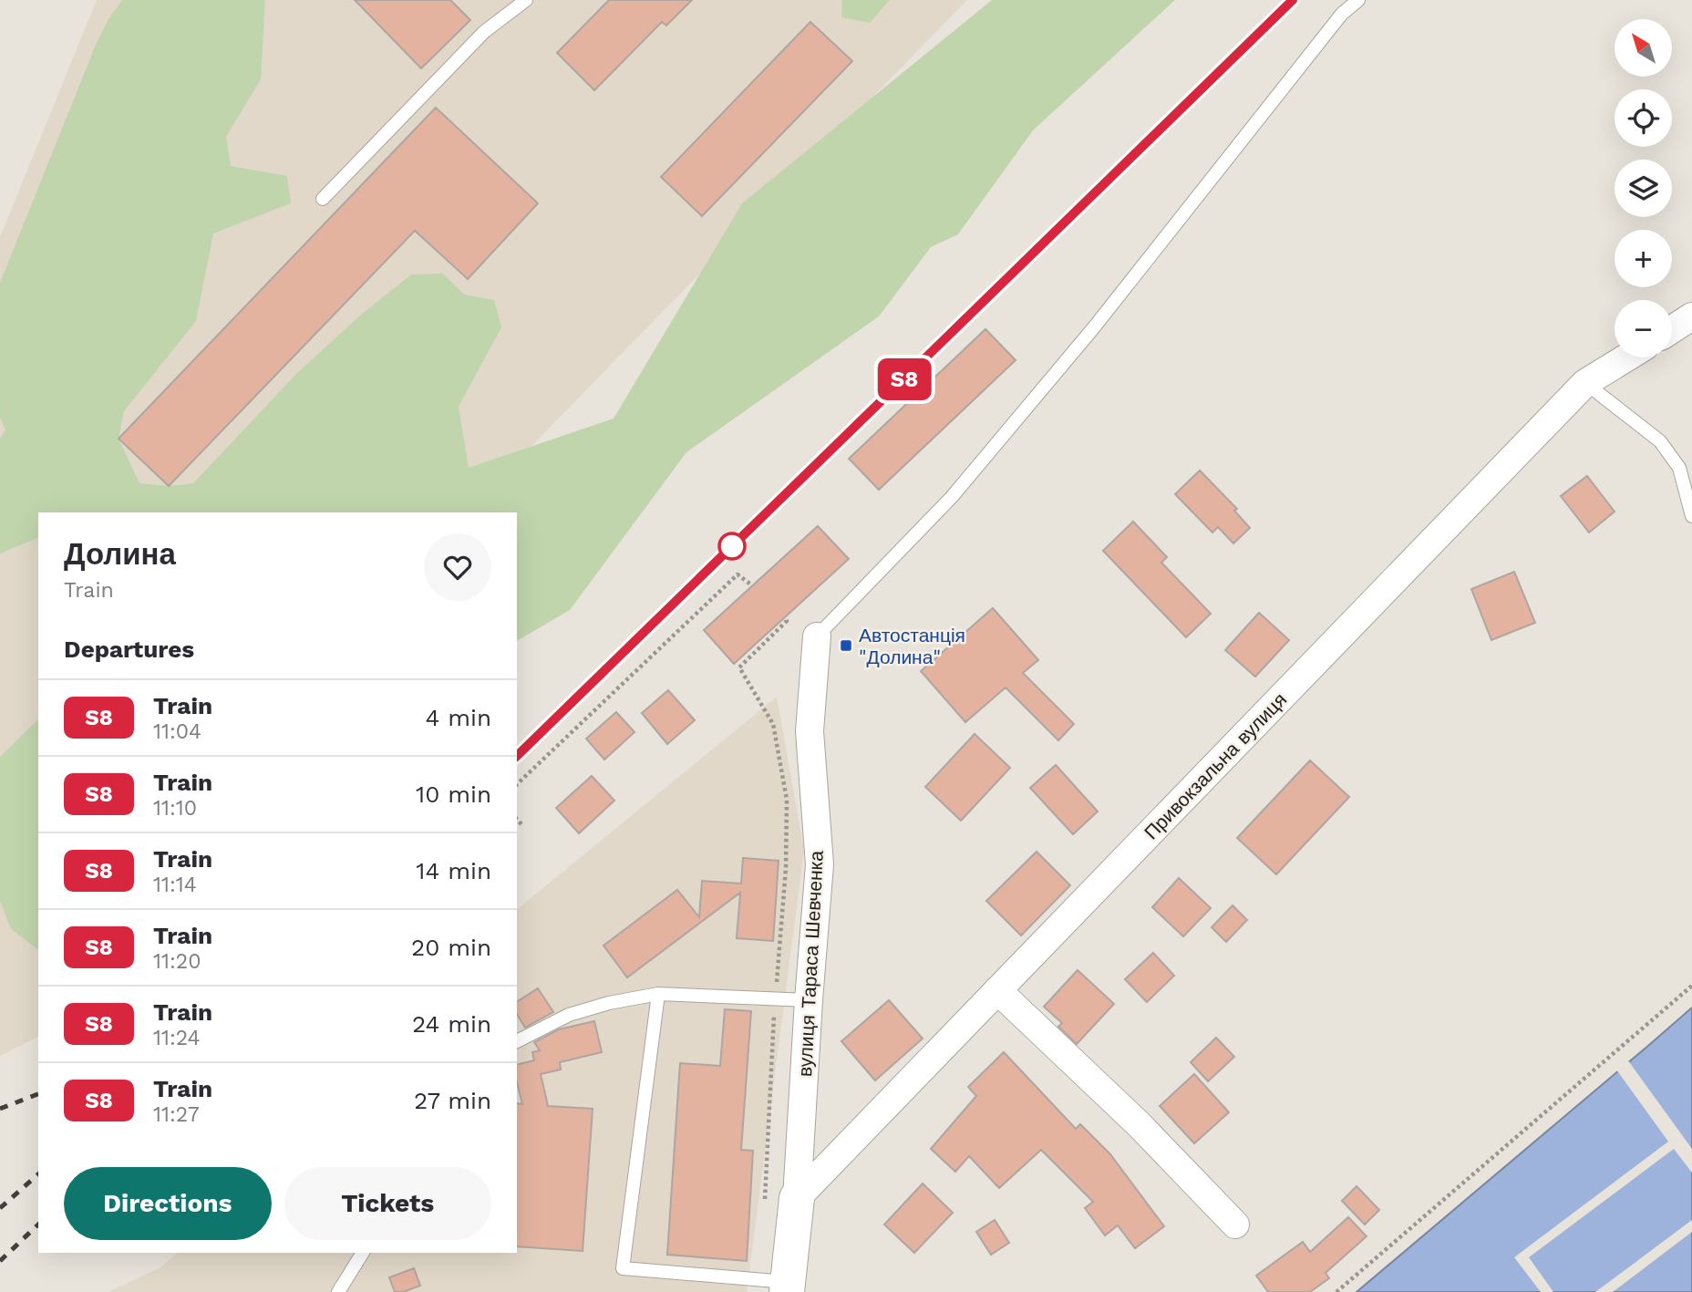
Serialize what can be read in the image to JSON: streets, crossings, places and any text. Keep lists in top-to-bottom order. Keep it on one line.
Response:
{"streets":{"street":["Привокзальна вулиця","вулиця Тараса Шевченка"]},"crossings":[["Привокзальна вулиця","вулиця Тараса Шевченка"]],"places":{"transit":["Автостанція \"Долина\""]},"north":"top left","page":{"on_map":"S8","map_buttons":["+","−"],"heading":[["Долина","Train"],"Departures"],"list":[{"mark":"S8","name":"Train","note":"11:04","value":"4 min"},{"mark":"S8","name":"Train","note":"11:10","value":"10 min"},{"mark":"S8","name":"Train","note":"11:14","value":"14 min"},{"mark":"S8","name":"Train","note":"11:20","value":"20 min"},{"mark":"S8","name":"Train","note":"11:24","value":"24 min"},{"mark":"S8","name":"Train","note":"11:27","value":"27 min"}],"buttons":["Directions","Tickets"]}}
